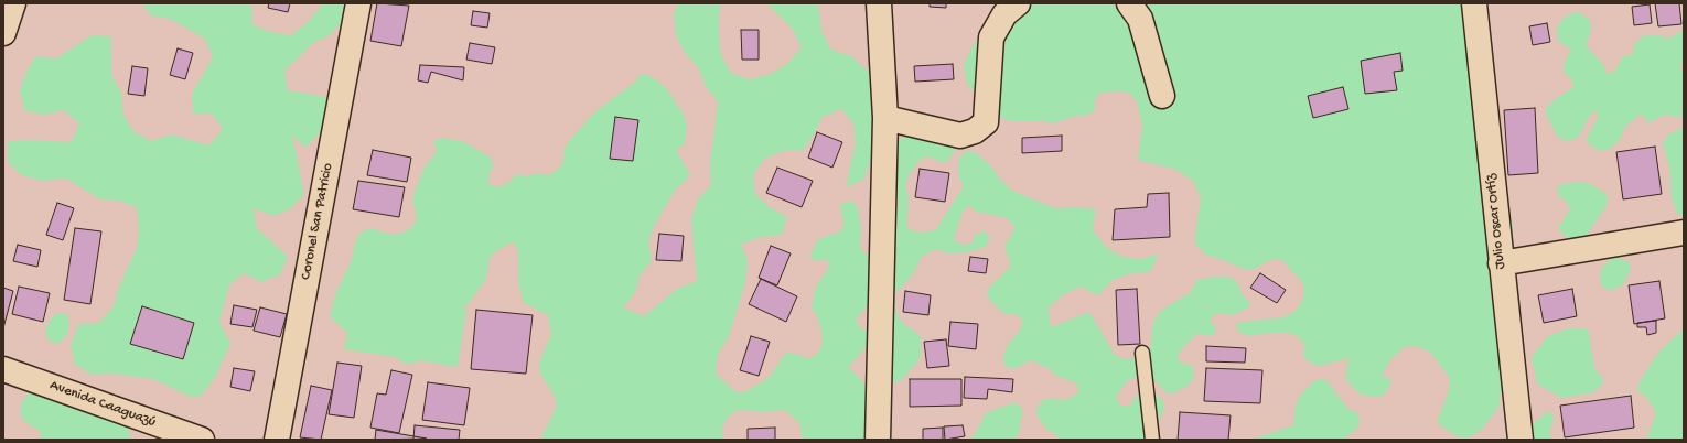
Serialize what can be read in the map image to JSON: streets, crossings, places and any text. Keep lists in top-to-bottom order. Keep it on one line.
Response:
{"streets":{"street":["Coronel San Patricio","Julio Oscar Ortíz","Avenida Caaguazú"]}}
